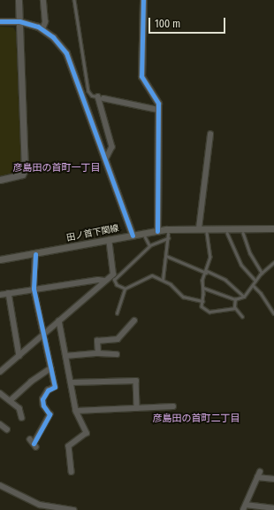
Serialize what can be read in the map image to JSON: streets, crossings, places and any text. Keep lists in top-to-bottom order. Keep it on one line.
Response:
{"streets":{"main road":["田ノ首下関線"]},"districts":["彦島田の首町一丁目","彦島田の首町二丁目"],"scale_bar":"100 m"}
